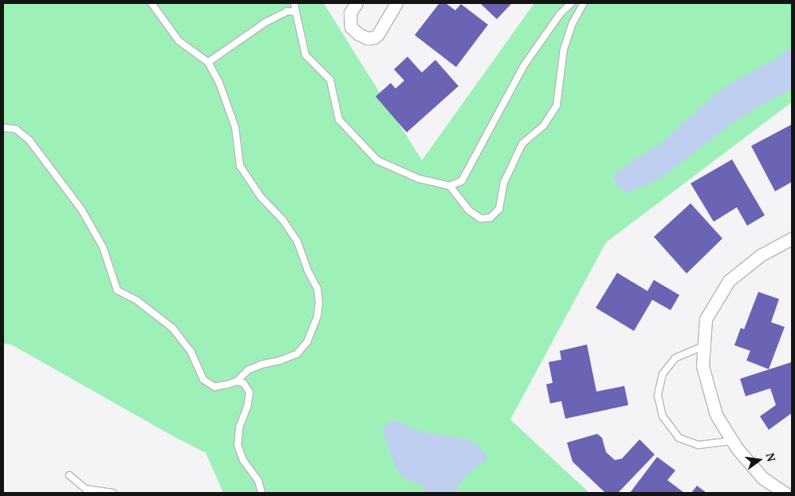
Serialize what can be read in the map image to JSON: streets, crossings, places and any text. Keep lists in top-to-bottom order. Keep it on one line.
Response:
{"north":"right"}
